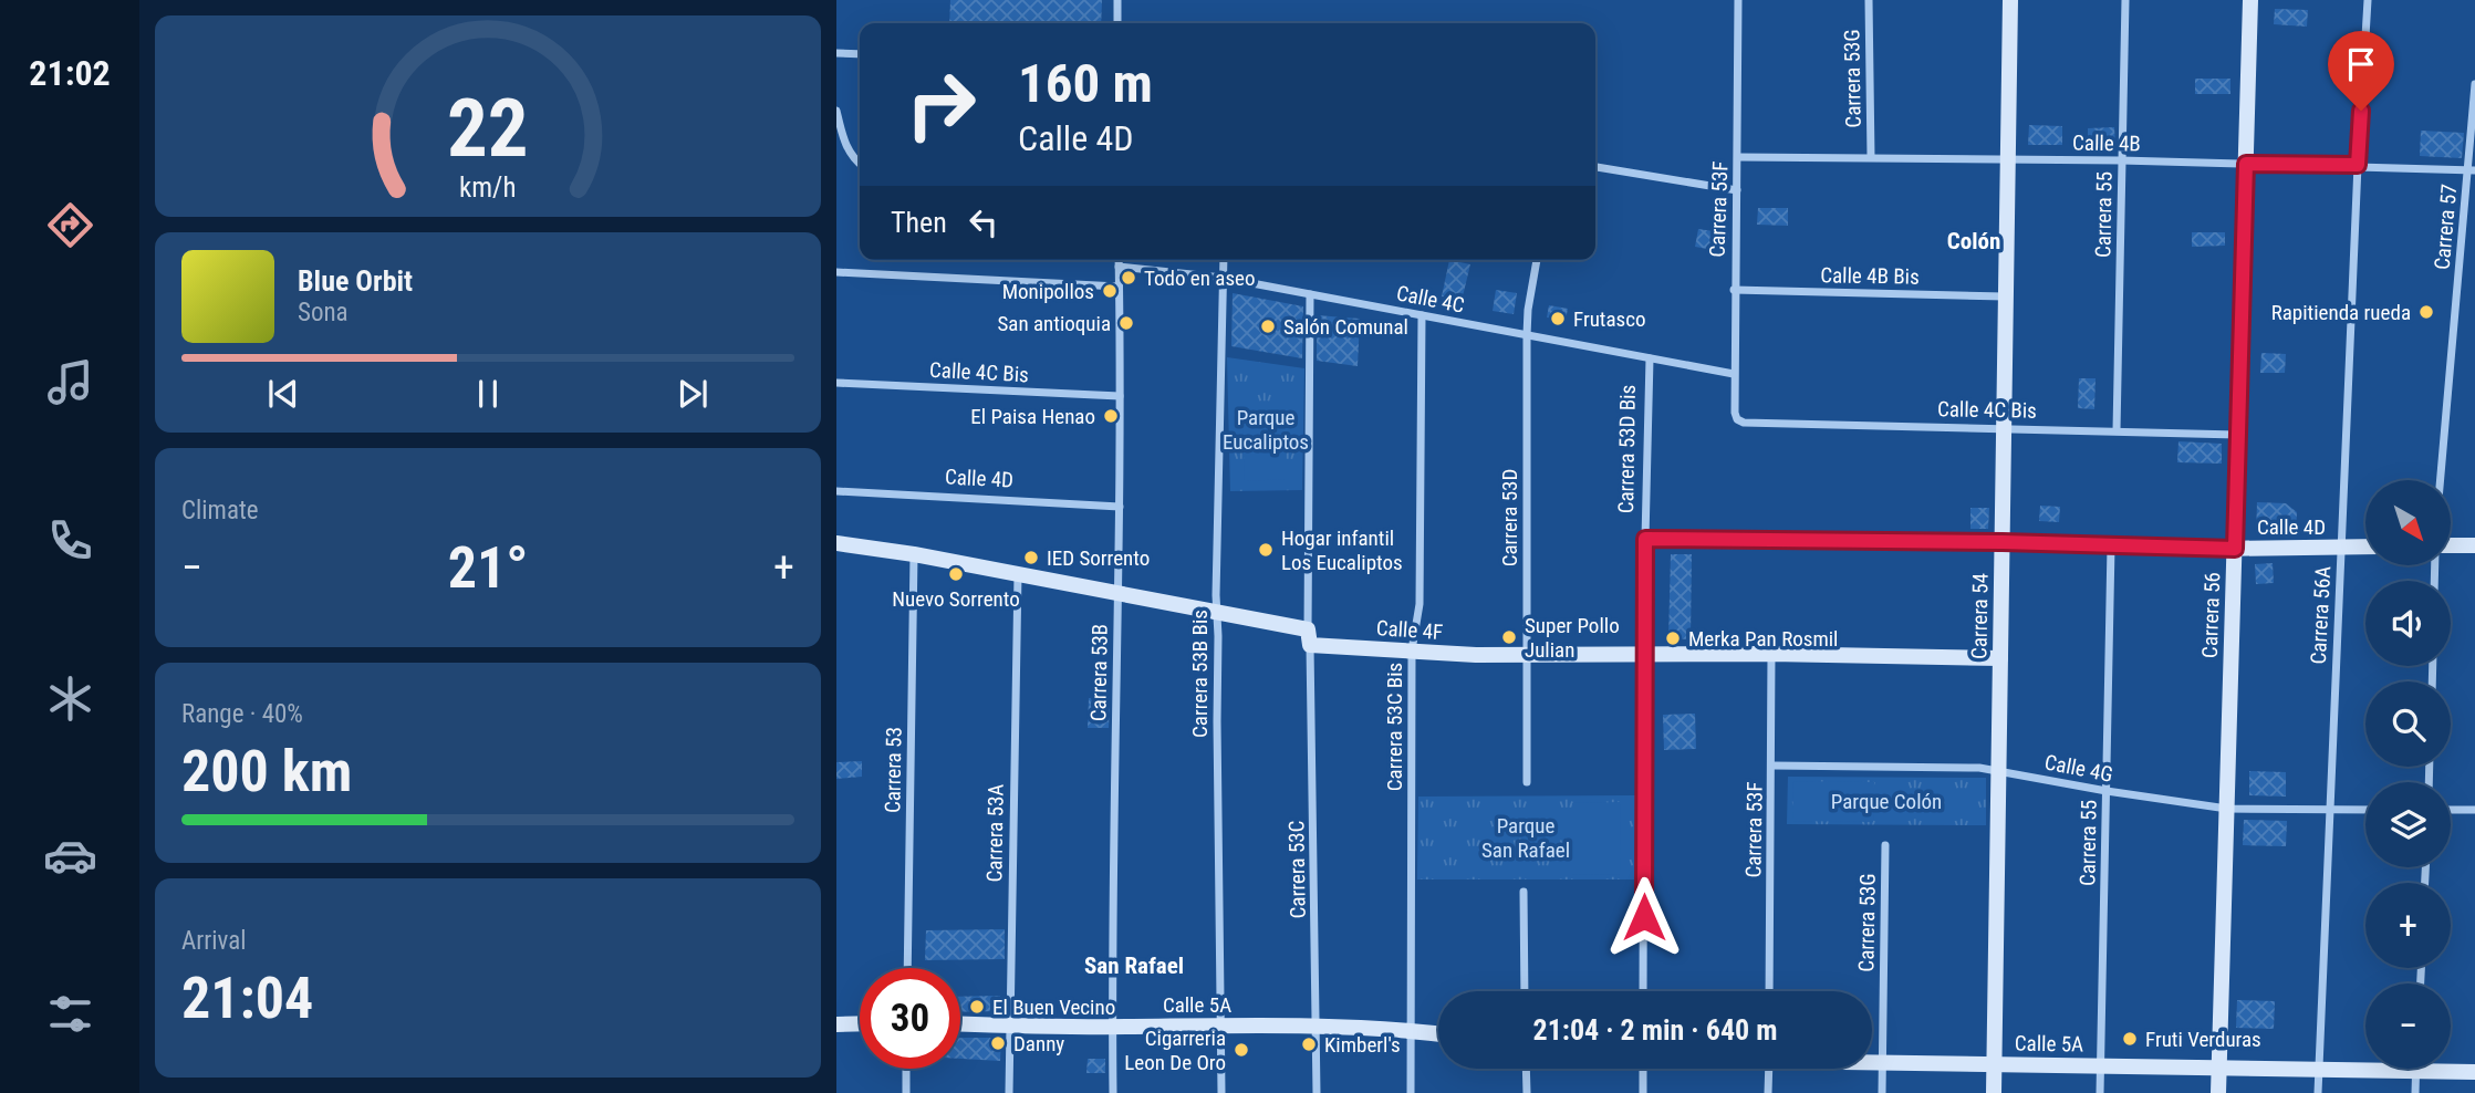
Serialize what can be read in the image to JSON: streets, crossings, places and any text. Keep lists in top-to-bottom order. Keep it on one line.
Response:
{"streets":{"street":["Carrera 53G","Calle 4B","Carrera 53F","Carrera 55","Carrera 57","Calle 4B Bis","Calle 4C","Calle 4C Bis","Carrera 53D Bis","Calle 4D","Carrera 53D","Carrera 56","Carrera 56A","Carrera 54","Calle 4F","Carrera 53B","Carrera 53B Bis","Carrera 53C Bis","Calle 4G","Carrera 53","Carrera 53A","Carrera 53C","Calle 5A"]},"crossings":[["Carrera 53G","Calle 4B"],["Carrera 53G","Calle 5A"],["Calle 4B","Carrera 53F"],["Calle 4B","Carrera 55"],["Calle 4B","Carrera 57"],["Calle 4B","Carrera 56"],["Calle 4B","Carrera 56A"],["Calle 4B","Carrera 54"],["Carrera 53F","Calle 4B Bis"],["Carrera 53F","Calle 4C"],["Carrera 53F","Calle 4C Bis"],["Carrera 53F","Calle 4F"],["Carrera 53F","Calle 4G"],["Carrera 55","Calle 4C Bis"],["Carrera 55","Calle 4D"],["Carrera 55","Calle 4G"],["Carrera 55","Calle 5A"],["Calle 4B Bis","Carrera 54"],["Calle 4C","Carrera 53D Bis"],["Calle 4C","Carrera 53D"],["Calle 4C","Carrera 53B"],["Calle 4C","Carrera 53B Bis"],["Calle 4C","Carrera 53C Bis"],["Calle 4C","Carrera 53C"],["Calle 4C Bis","Carrera 56"],["Calle 4C Bis","Carrera 54"],["Calle 4C Bis","Carrera 53B"],["Carrera 53D Bis","Calle 4D"],["Carrera 53D Bis","Calle 4F"],["Calle 4D","Carrera 56"],["Calle 4D","Carrera 56A"],["Calle 4D","Carrera 54"],["Calle 4D","Carrera 53B"],["Carrera 53D","Calle 4F"],["Carrera 56","Calle 4G"],["Carrera 56","Calle 5A"],["Carrera 56A","Calle 4G"],["Carrera 56A","Calle 5A"],["Carrera 54","Calle 4F"],["Carrera 54","Calle 4G"],["Carrera 54","Calle 5A"],["Calle 4F","Carrera 53B"],["Calle 4F","Carrera 53B Bis"],["Calle 4F","Carrera 53C Bis"],["Calle 4F","Carrera 53"],["Calle 4F","Carrera 53A"],["Calle 4F","Carrera 53C"],["Carrera 53B","Calle 5A"],["Carrera 53B Bis","Calle 5A"],["Carrera 53C Bis","Calle 5A"],["Carrera 53A","Calle 5A"],["Carrera 53C","Calle 5A"]],"districts":["Colón","San Rafael"],"parks":["Parque Eucaliptos","Parque Colón","Parque San Rafael"],"places":["Todo en aseo","Monipollos","Rapitienda rueda","Frutasco","San antioquia","Salón Comunal","El Paisa Henao","Hogar infantil Los Eucaliptos","IED Sorrento","Nuevo Sorrento","Super Pollo Julian","Merka Pan Rosmil","El Buen Vecino","Fruti Verduras","Danny","Kimberl's","Cigarreria Leon De Oro"],"north":"bottom right","page":{"tabs":"21:02","turn":["160 m","Calle 4D"],"then":"Then","song":["Blue Orbit","Sona"],"tile":["Climate",["Range · 40%","200 km"],["Arrival","21:04"]],"map_buttons":["+","−"],"heat":["−","21°","+"],"limit":"30","trip":"21:04 · 2 min · 640 m","gauge":["22","km/h"]}}
